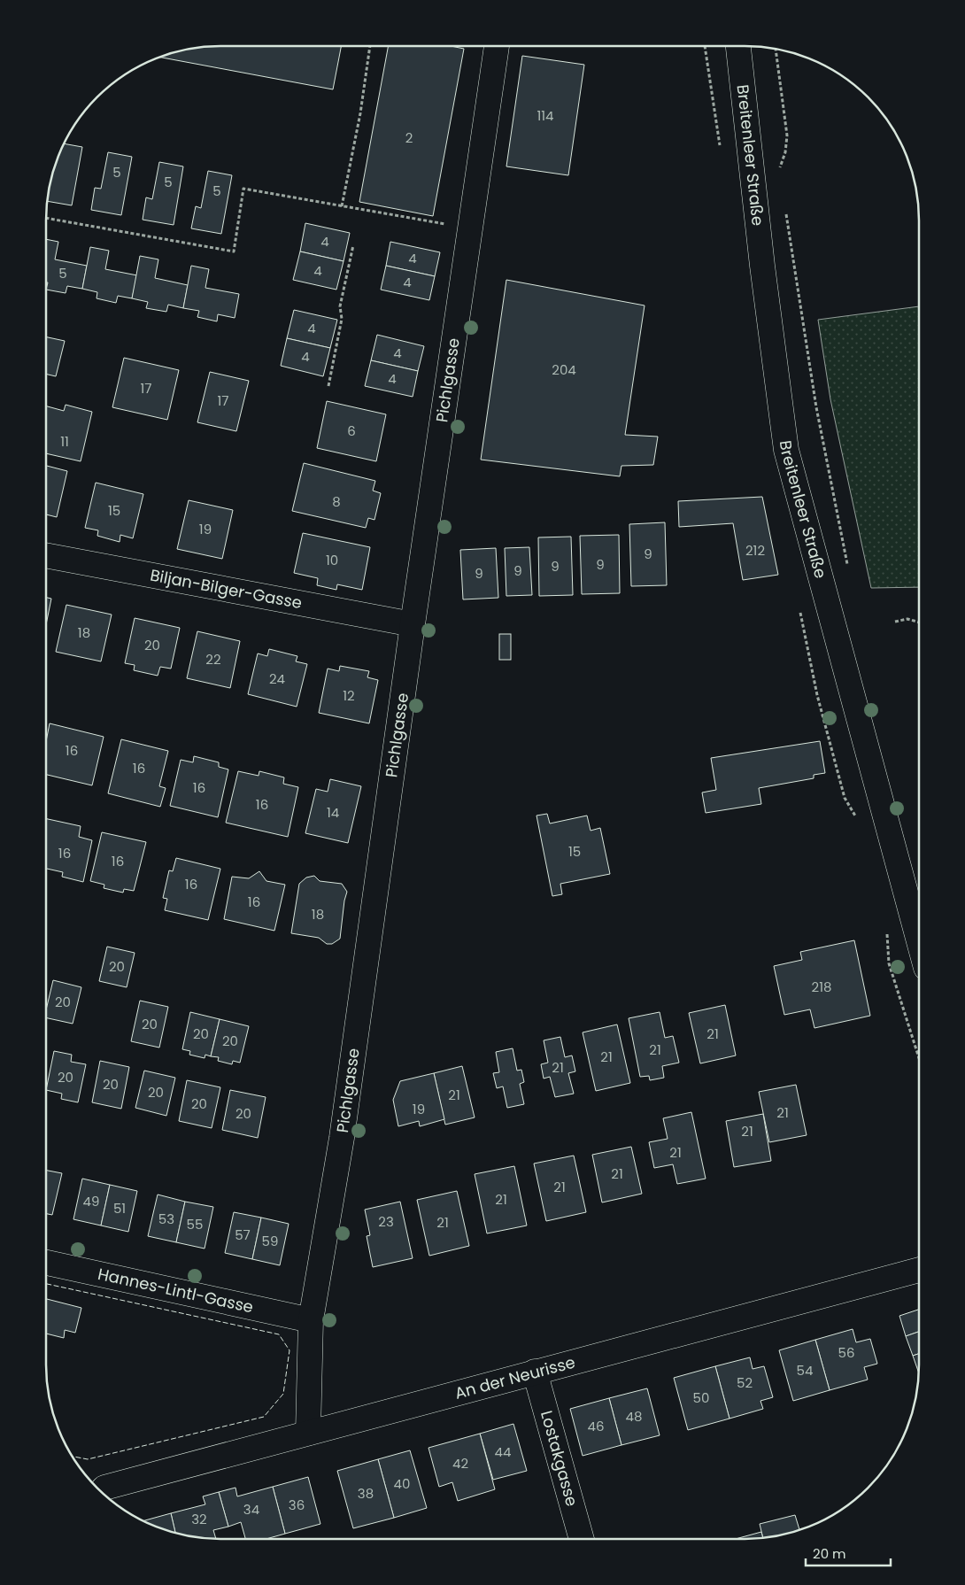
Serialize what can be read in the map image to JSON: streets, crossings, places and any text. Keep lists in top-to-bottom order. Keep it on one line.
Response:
{"streets":{"street":["Breitenleer Straße","Pichlgasse","Biljan-Bilger-Gasse","Hannes-Lintl-Gasse","An der Neurisse","Lostakgasse"]},"crossings":[["Pichlgasse","Biljan-Bilger-Gasse"],["Pichlgasse","Hannes-Lintl-Gasse"],["Pichlgasse","An der Neurisse"],["An der Neurisse","Lostakgasse"]],"house_numbers":["114","2","5","5","5","4","4","4","5","4","4","4","4","204","4","17","17","6","11","8","15","19","212","9","10","9","9","9","9","18","20","22","24","12","16","16","16","16","14","15","16","16","16","16","18","20","218","20","20","20","21","20","21","21","21","20","20","20","21","20","19","21","20","21","21","21","21","21","49","51","53","23","21","55","57","59","56","54","52","50","48","46","44","42","40","38","36","34","32"],"scale_bar":"20 m"}
